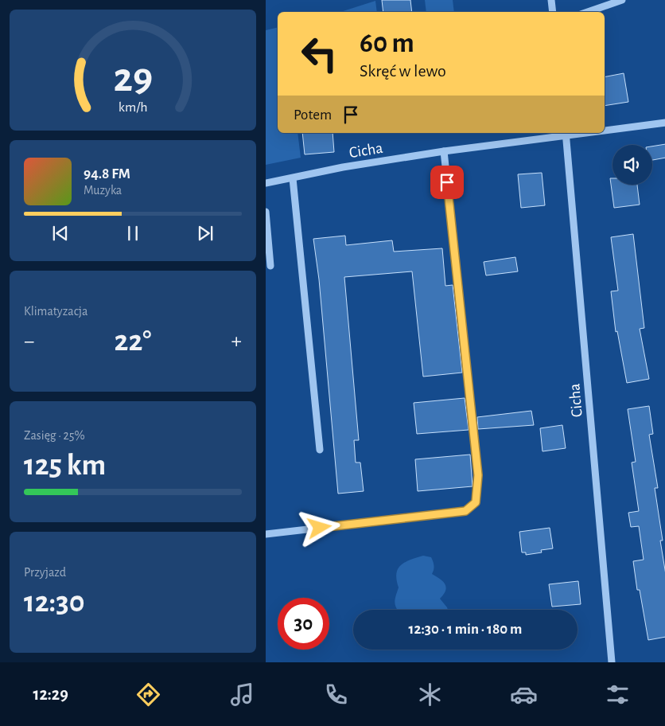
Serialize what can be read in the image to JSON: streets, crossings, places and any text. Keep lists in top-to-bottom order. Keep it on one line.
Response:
{"streets":{"street":["Cicha"]},"page":{"turn":["60 m","Skręć w lewo"],"then":"Potem","song":["94.8 FM","Muzyka"],"tile":["Klimatyzacja",["Zasięg · 25%","125 km"],["Przyjazd","12:30"]],"heat":["−","22°","+"],"limit":"30","trip":"12:30 · 1 min · 180 m","tabs":"12:29","gauge":["29","km/h"]}}
